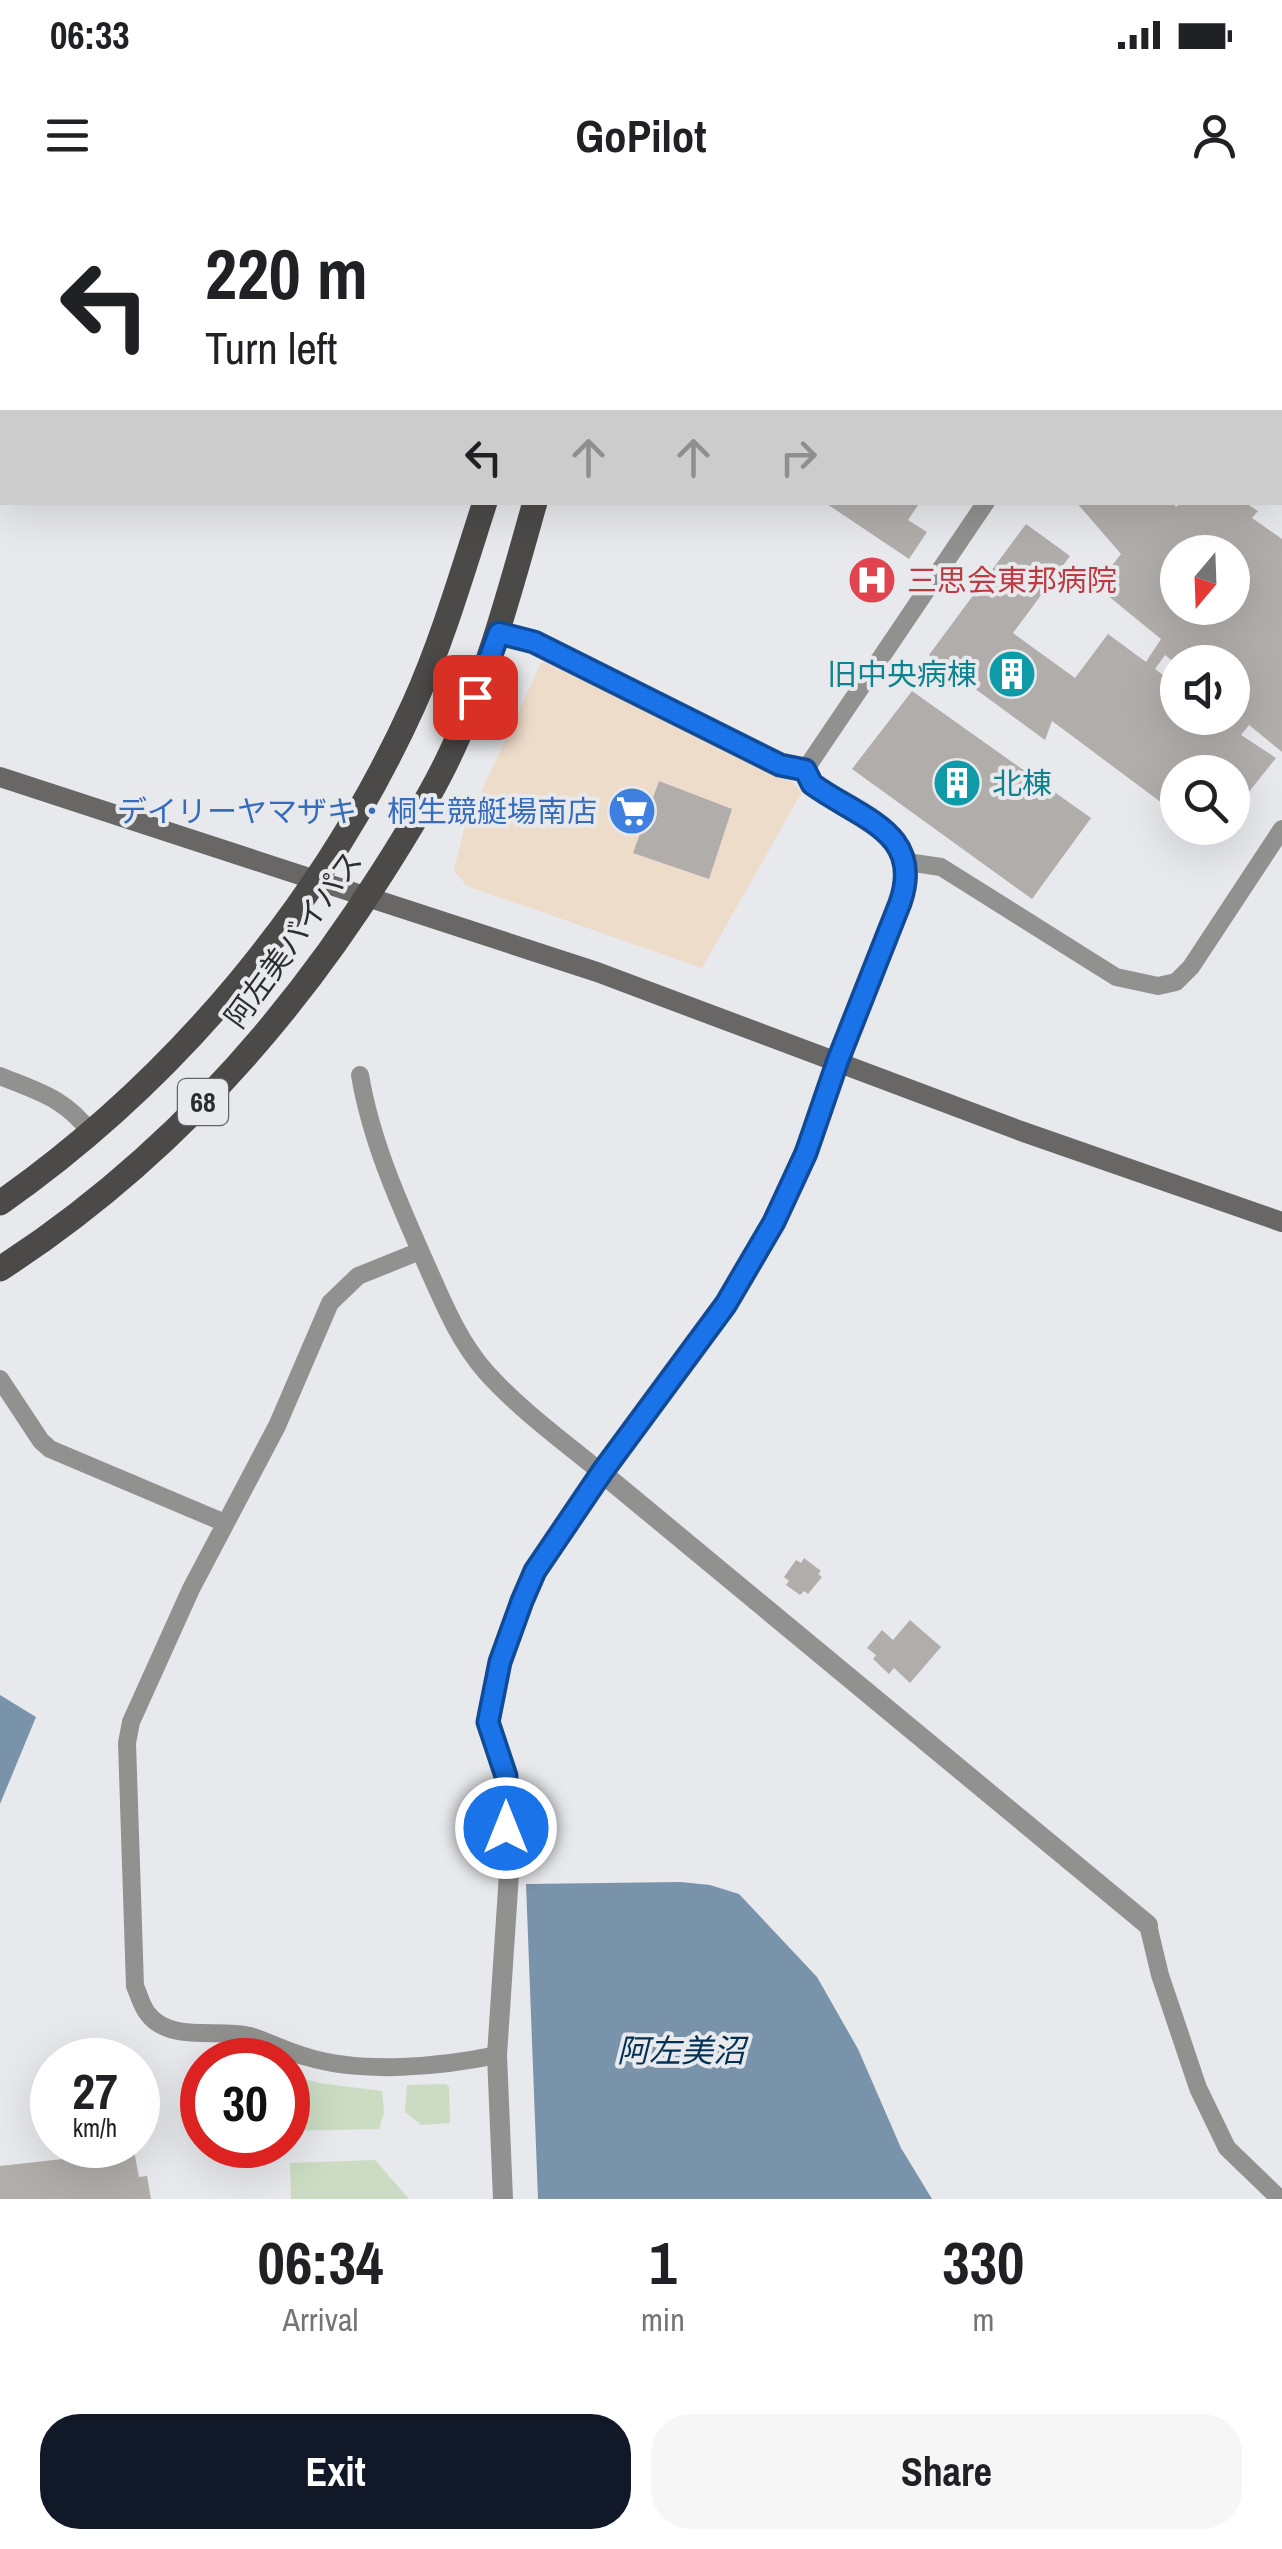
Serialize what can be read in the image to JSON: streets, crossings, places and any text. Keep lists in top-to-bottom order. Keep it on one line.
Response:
{"streets":{"main road":["阿左美バイパス","68"]},"water":["阿左美沼"],"places":{"hospital":["三思会東邦病院"],"building":["旧中央病棟","北棟"],"supermarket":["デイリーヤマザキ・桐生競艇場南店"]},"north":"bottom","page":{"status":"06:33","header":"GoPilot","turn":["220 m","Turn left"],"speed":"27 km/h","limit":"30","eta":["06:34","Arrival","1","min","330","m"],"buttons":["Exit","Share"]}}
